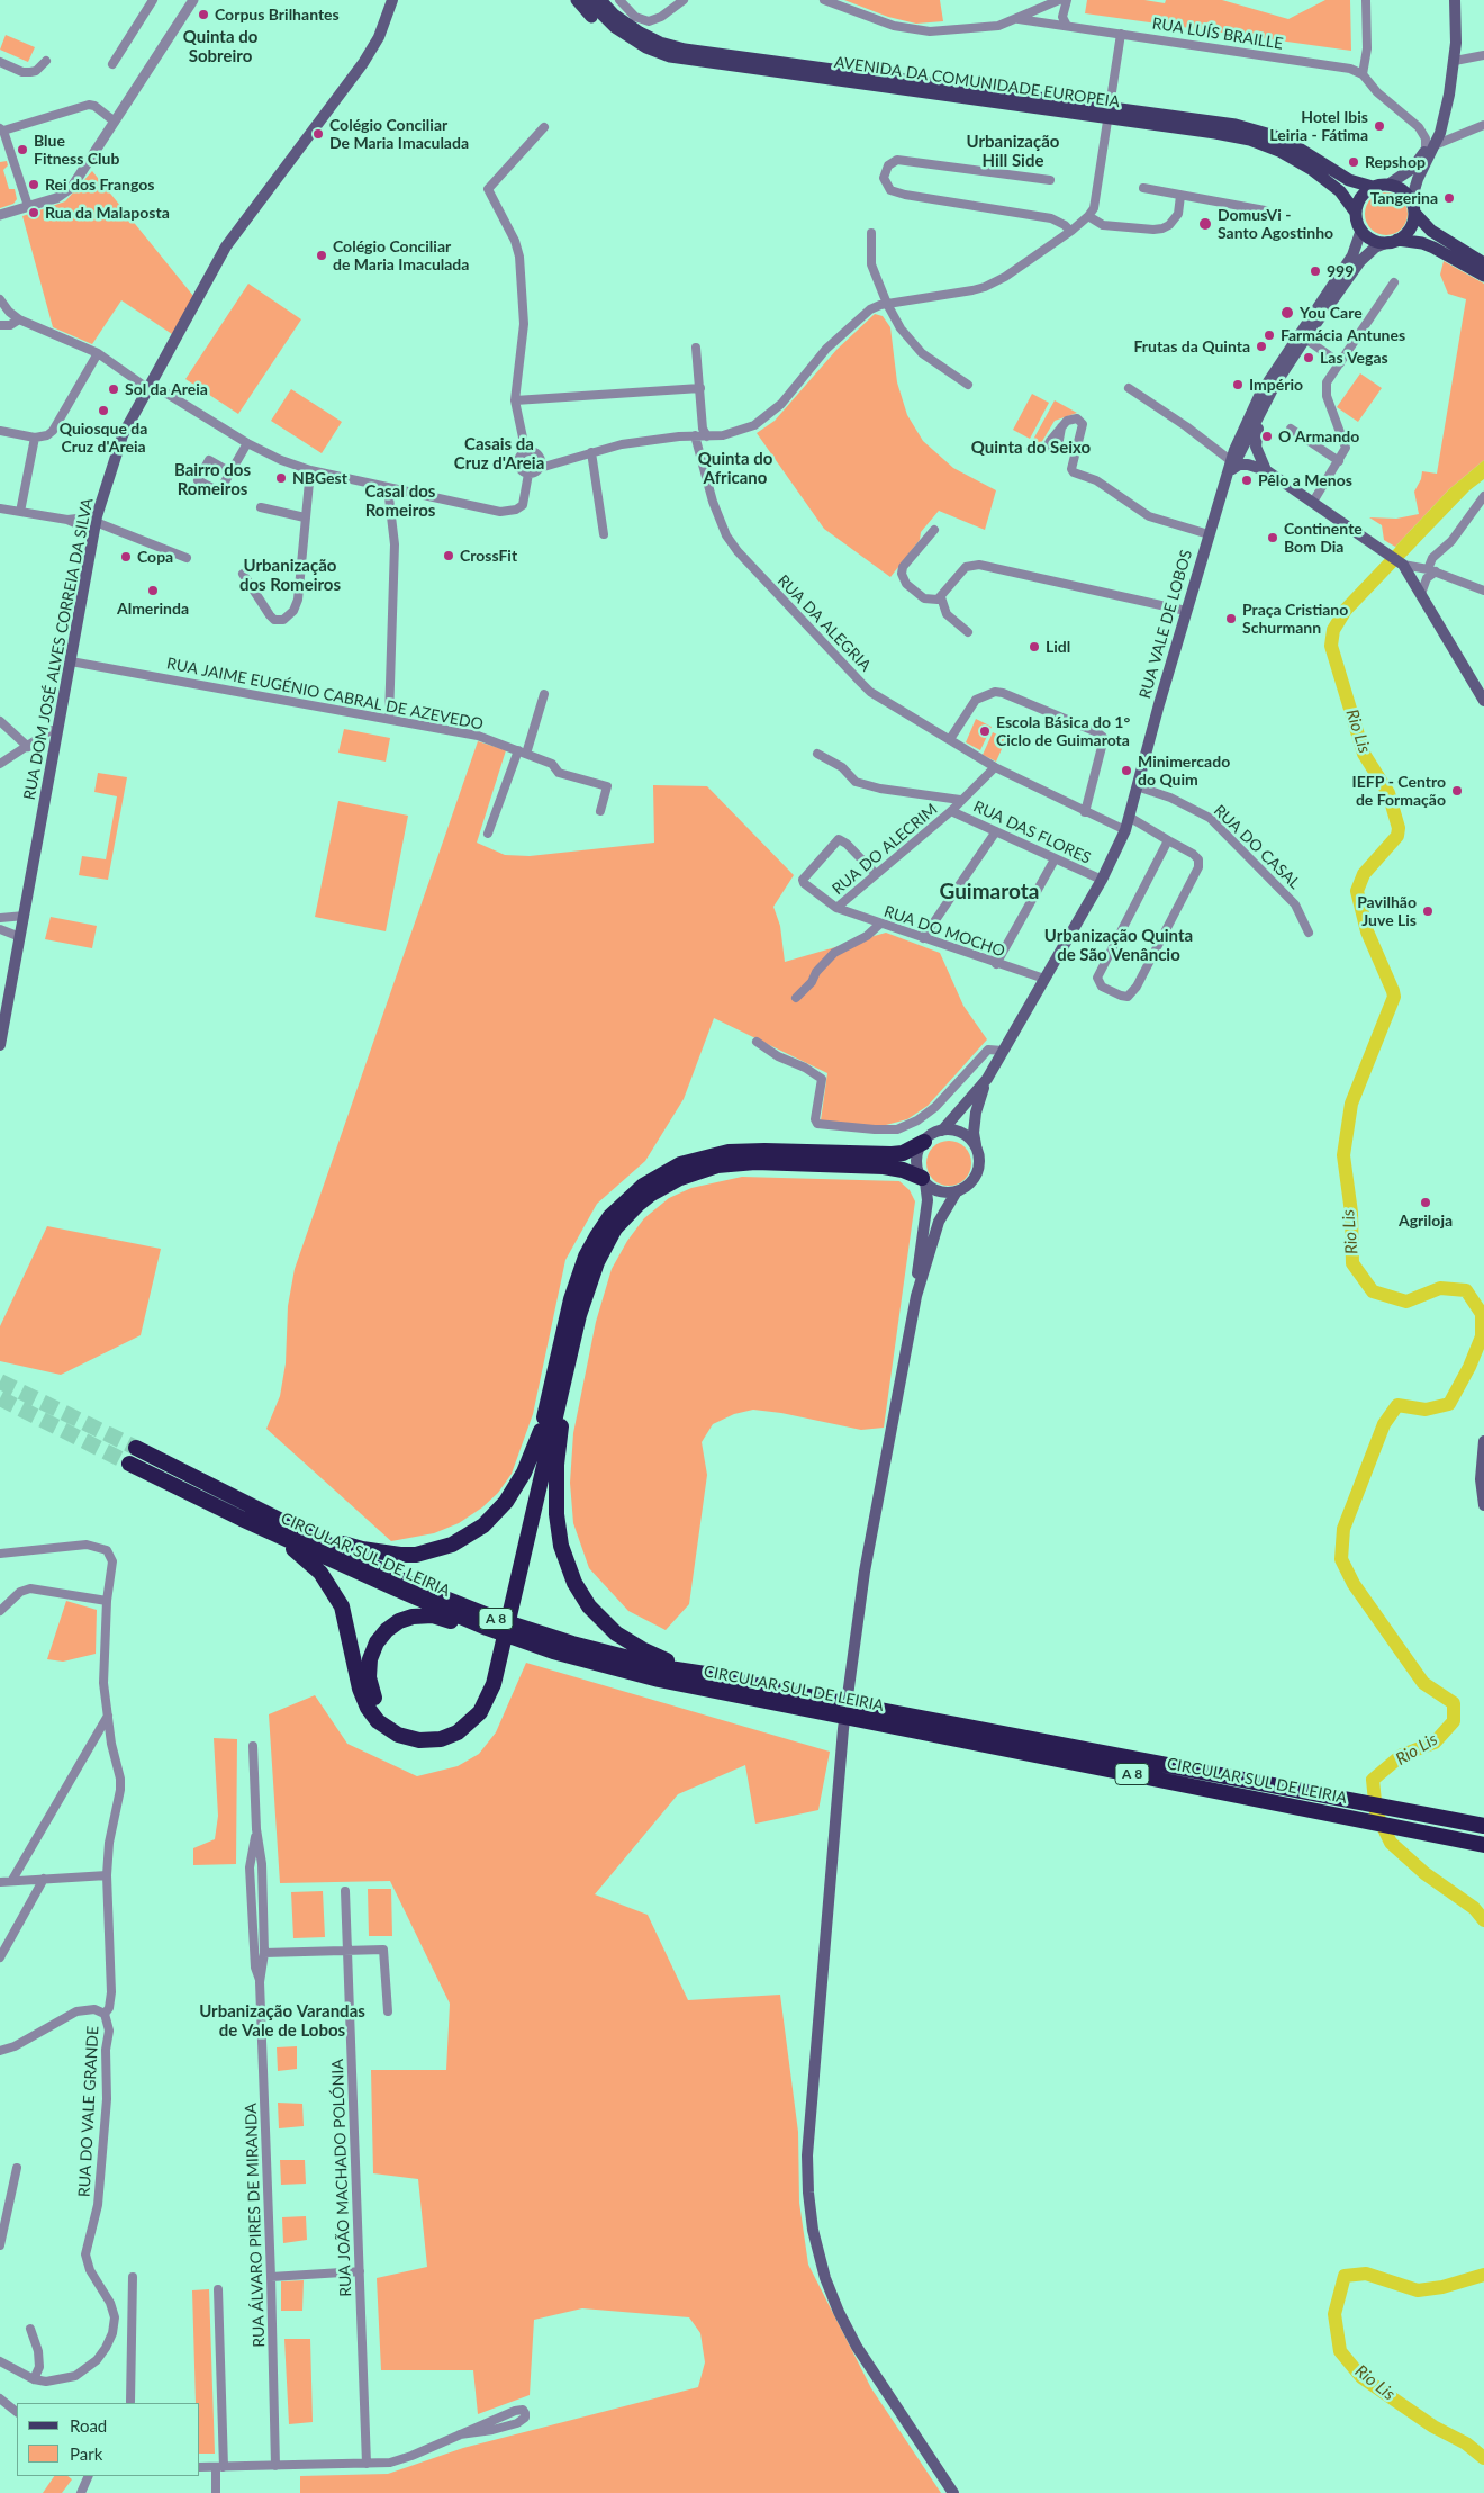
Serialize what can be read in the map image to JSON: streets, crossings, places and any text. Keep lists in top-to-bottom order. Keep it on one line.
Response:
{"streets":{"highway":["CIRCULAR SUL DE LEIRIA","A 8"],"main road":["AVENIDA DA COMUNIDADE EUROPEIA","RUA VALE DE LOBOS","RUA DOM JOSÉ ALVES CORREIA DA SILVA"],"street":["RUA LUÍS BRAILLE","RUA DA ALEGRIA","RUA JAIME EUGÉNIO CABRAL DE AZEVEDO","RUA DAS FLORES","RUA DO CASAL","RUA DO ALECRIM","RUA DO MOCHO","RUA DO VALE GRANDE","RUA JOÃO MACHADO POLÓNIA","RUA ÁLVARO PIRES DE MIRANDA"]},"crossings":[["AVENIDA DA COMUNIDADE EUROPEIA","RUA VALE DE LOBOS"],["RUA DA ALEGRIA","RUA VALE DE LOBOS"],["RUA DA ALEGRIA","RUA DO ALECRIM"],["RUA VALE DE LOBOS","RUA DAS FLORES"],["RUA VALE DE LOBOS","RUA DO CASAL"],["RUA VALE DE LOBOS","RUA DO MOCHO"],["RUA DOM JOSÉ ALVES CORREIA DA SILVA","RUA JAIME EUGÉNIO CABRAL DE AZEVEDO"],["RUA DAS FLORES","RUA DO ALECRIM"],["RUA DO ALECRIM","RUA DO MOCHO"]],"districts":["Quinta do Sobreiro","Urbanização Hill Side","Casais da Cruz d'Areia","Quinta do Seixo","Quinta do Africano","Bairro dos Romeiros","Casal dos Romeiros","Urbanização dos Romeiros","Guimarota","Urbanização Quinta de São Venâncio","Urbanização Varandas de Vale de Lobos"],"water":["Rio Lis"],"places":["Corpus Brilhantes","Hotel Ibis Leiria - Fátima","Colégio Conciliar De Maria Imaculada","Blue Fitness Club","Repshop","Rei dos Frangos","Tangerina","Rua da Malaposta","DomusVi - Santo Agostinho","Colégio Conciliar de Maria Imaculada","999","You Care","Farmácia Antunes","Frutas da Quinta","Las Vegas","Império","Sol da Areia","Quiosque da Cruz d'Areia","O Armando","NBGest","Pêlo a Menos","Continente Bom Dia","CrossFit","Copa","Almerinda","Praça Cristiano Schurmann","Lidl","Escola Básica do 1° Ciclo de Guimarota","Minimercado do Quim","IEFP - Centro de Formação","Pavilhão Juve Lis","Agriloja"],"legend":["Road","Park"]}
